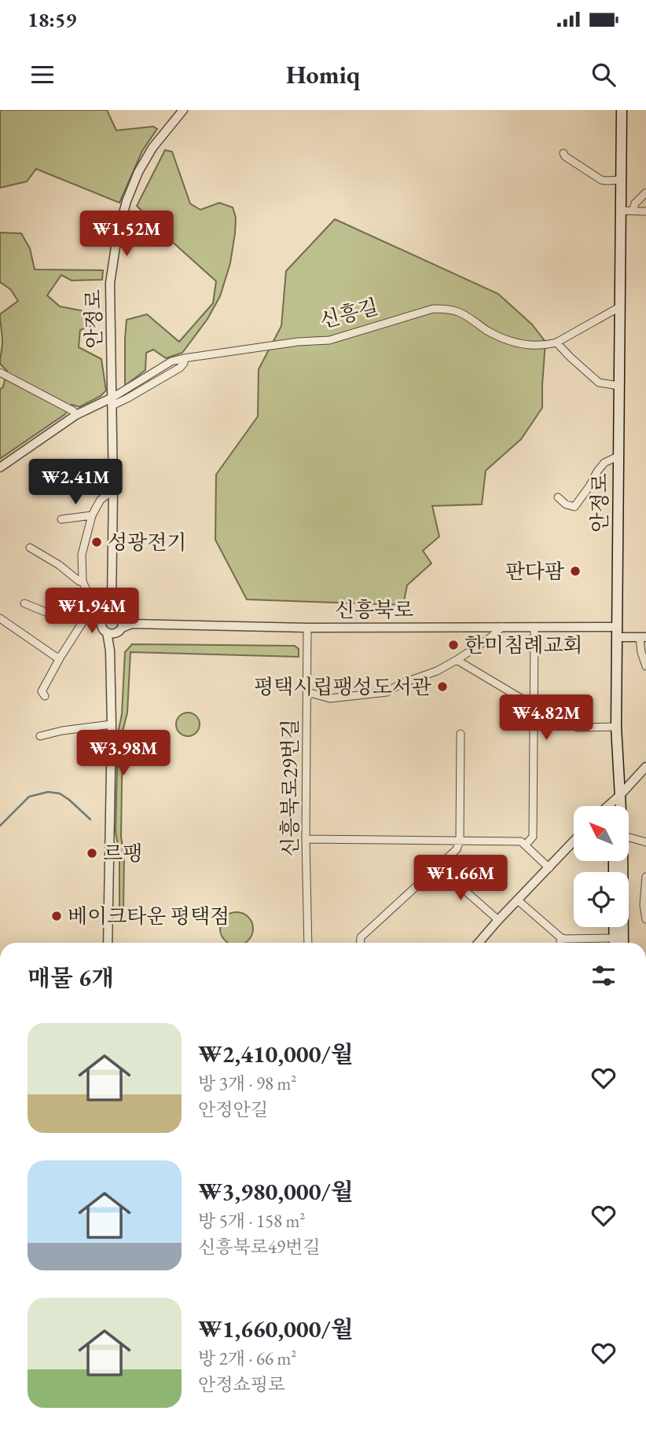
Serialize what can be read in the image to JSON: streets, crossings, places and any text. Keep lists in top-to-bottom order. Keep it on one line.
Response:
{"streets":{"main road":["안정로"],"street":["신흥길","신흥북로","신흥북로29번길"]},"crossings":[["신흥길","안정로"],["안정로","신흥북로"],["신흥북로","신흥북로29번길"]],"places":["성광전기","판다팜","한미침례교회","평택시립팽성도서관","르팽","베이크타운 평택점"],"north":"top left","page":{"status":"18:59","header":"Homiq","price":["₩1.52M","₩2.41M","₩1.94M","₩4.82M","₩3.98M","₩1.66M"],"heading":"매물 6개","list":[{"name":"₩2,410,000/월","note":"방 3개 · 98 m² · 안정안길"},{"name":"₩3,980,000/월","note":"방 5개 · 158 m² · 신흥북로49번길"},{"name":"₩1,660,000/월","note":"방 2개 · 66 m² · 안정쇼핑로"}]}}
